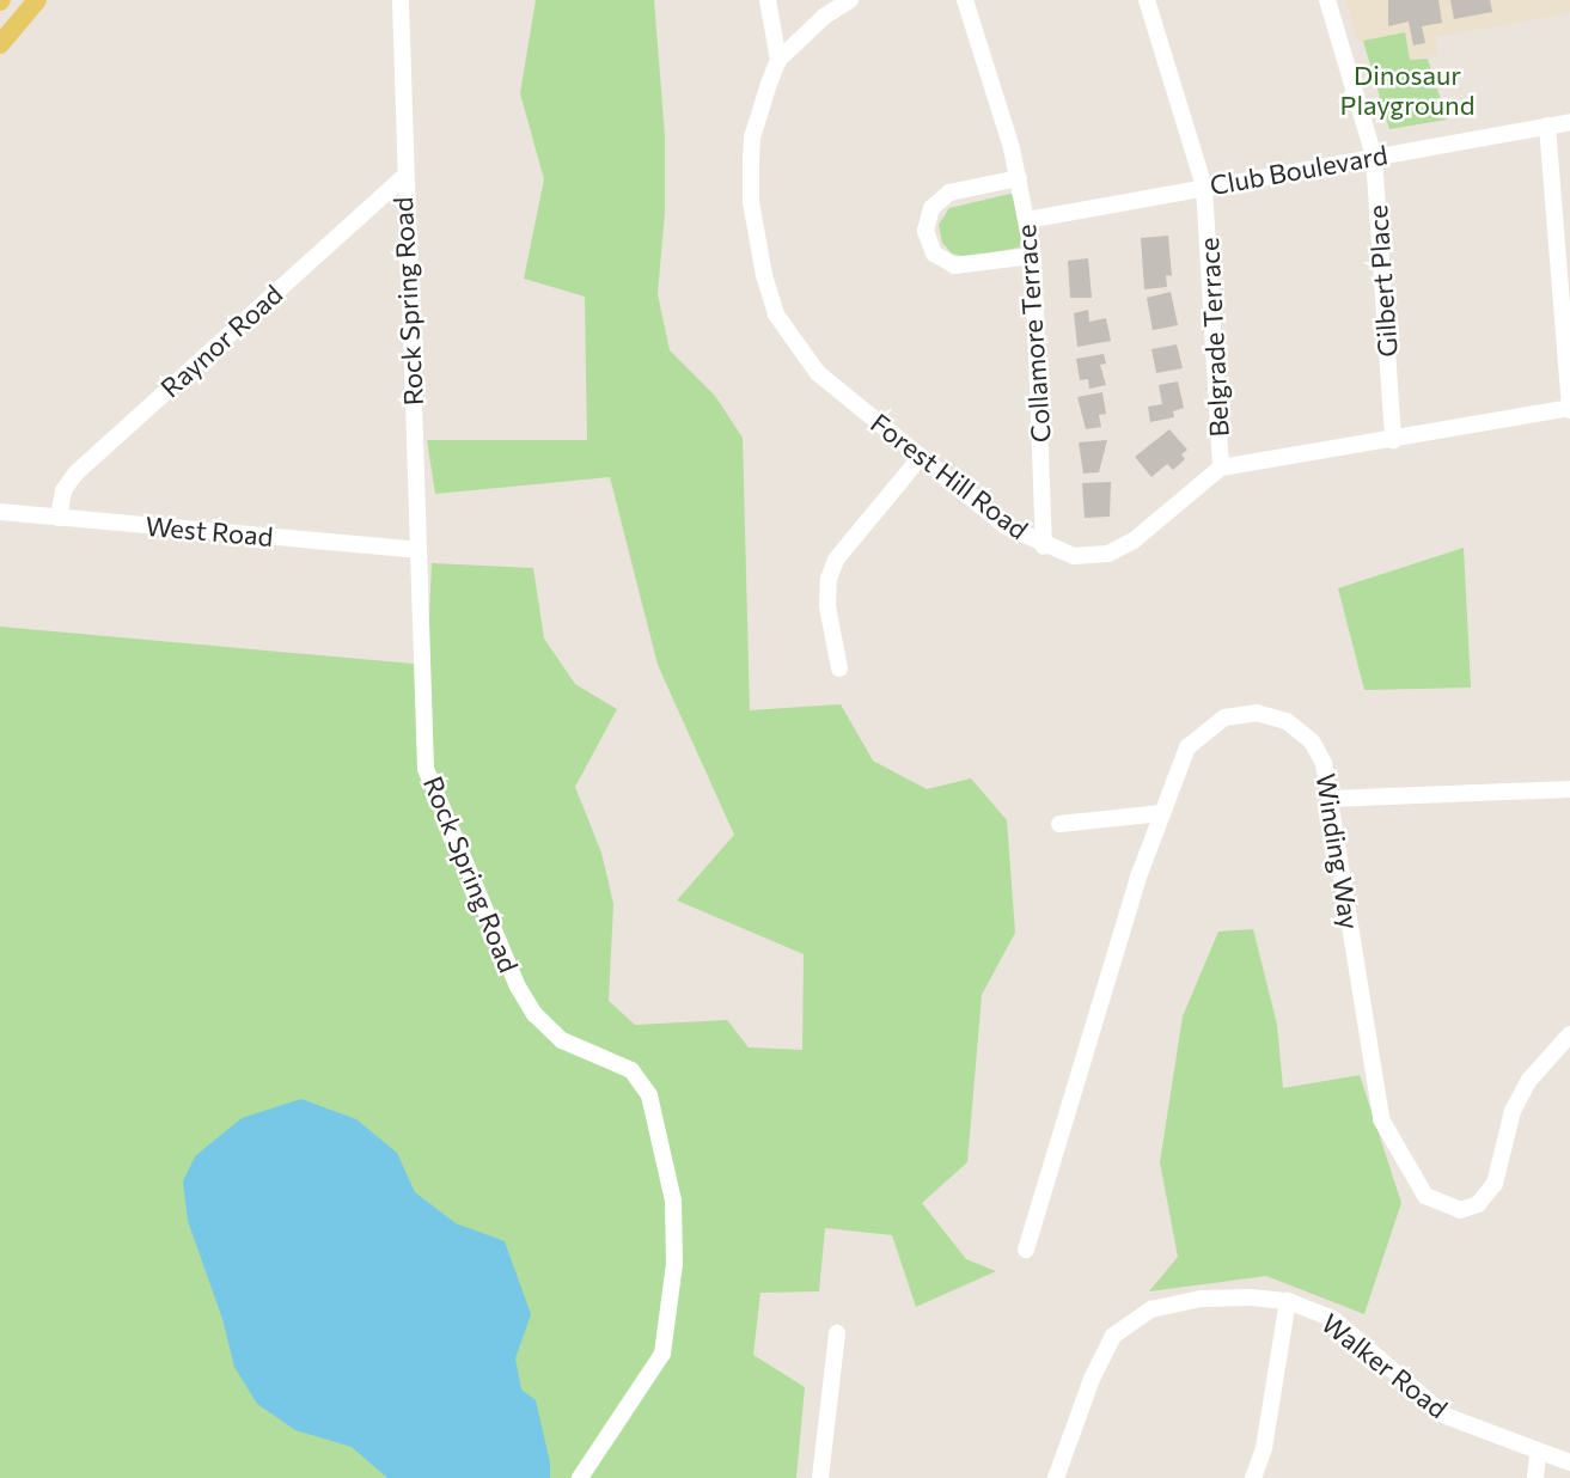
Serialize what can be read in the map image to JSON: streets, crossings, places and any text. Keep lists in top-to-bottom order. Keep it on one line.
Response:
{"streets":{"street":["Club Boulevard","Gilbert Place","Rock Spring Road","Collamore Terrace","Belgrade Terrace","Raynor Road","Forest Hill Road","West Road","Winding Way","Walker Road"]},"crossings":[["Club Boulevard","Gilbert Place"],["Club Boulevard","Collamore Terrace"],["Club Boulevard","Belgrade Terrace"],["Gilbert Place","Forest Hill Road"],["Rock Spring Road","Raynor Road"],["Rock Spring Road","West Road"],["Collamore Terrace","Forest Hill Road"],["Belgrade Terrace","Forest Hill Road"],["Raynor Road","West Road"]],"parks":["Dinosaur Playground"]}
